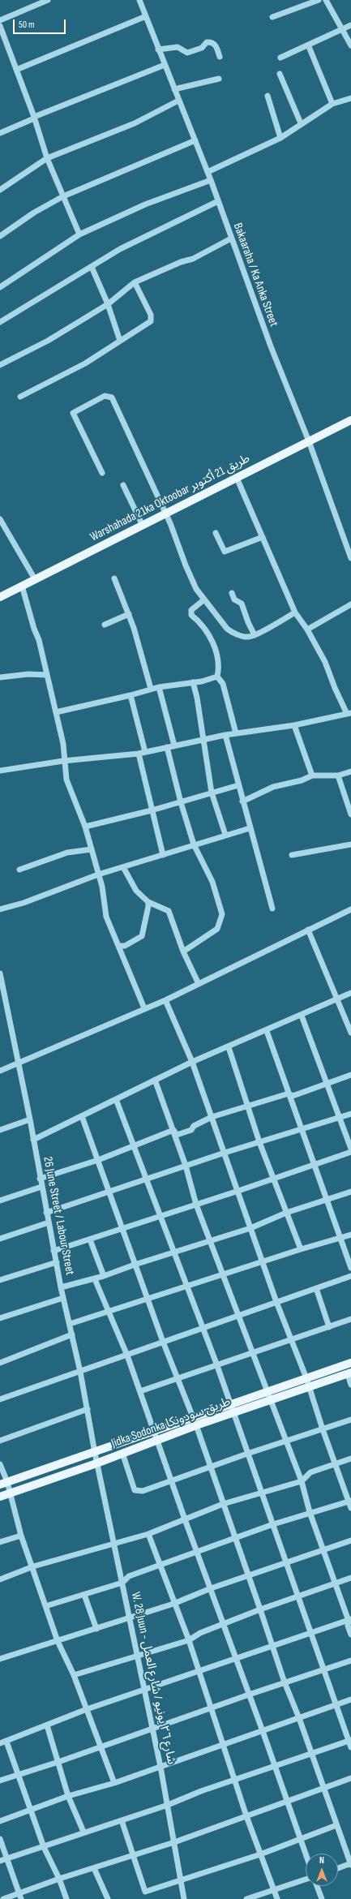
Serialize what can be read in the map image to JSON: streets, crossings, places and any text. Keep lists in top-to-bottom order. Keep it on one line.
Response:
{"streets":{"main road":["Warshahada 21ka Oktoobar طريق 21 أكتوبر","Jidka Sodonka طريق سودونكا"],"street":["Bakaaraha / Ka Anka Street","26 June Street / Labour Street","W. 28 Juun - شارع ٢٦ يونيو / شارع العمل"]},"crossings":[["Bakaaraha / Ka Anka Street","Warshahada 21ka Oktoobar طريق 21 أكتوبر"],["26 June Street / Labour Street","Jidka Sodonka طريق سودونكا"],["26 June Street / Labour Street","W. 28 Juun - شارع ٢٦ يونيو / شارع العمل"],["Jidka Sodonka طريق سودونكا","W. 28 Juun - شارع ٢٦ يونيو / شارع العمل"]],"scale_bar":"50 m","north":"top"}
